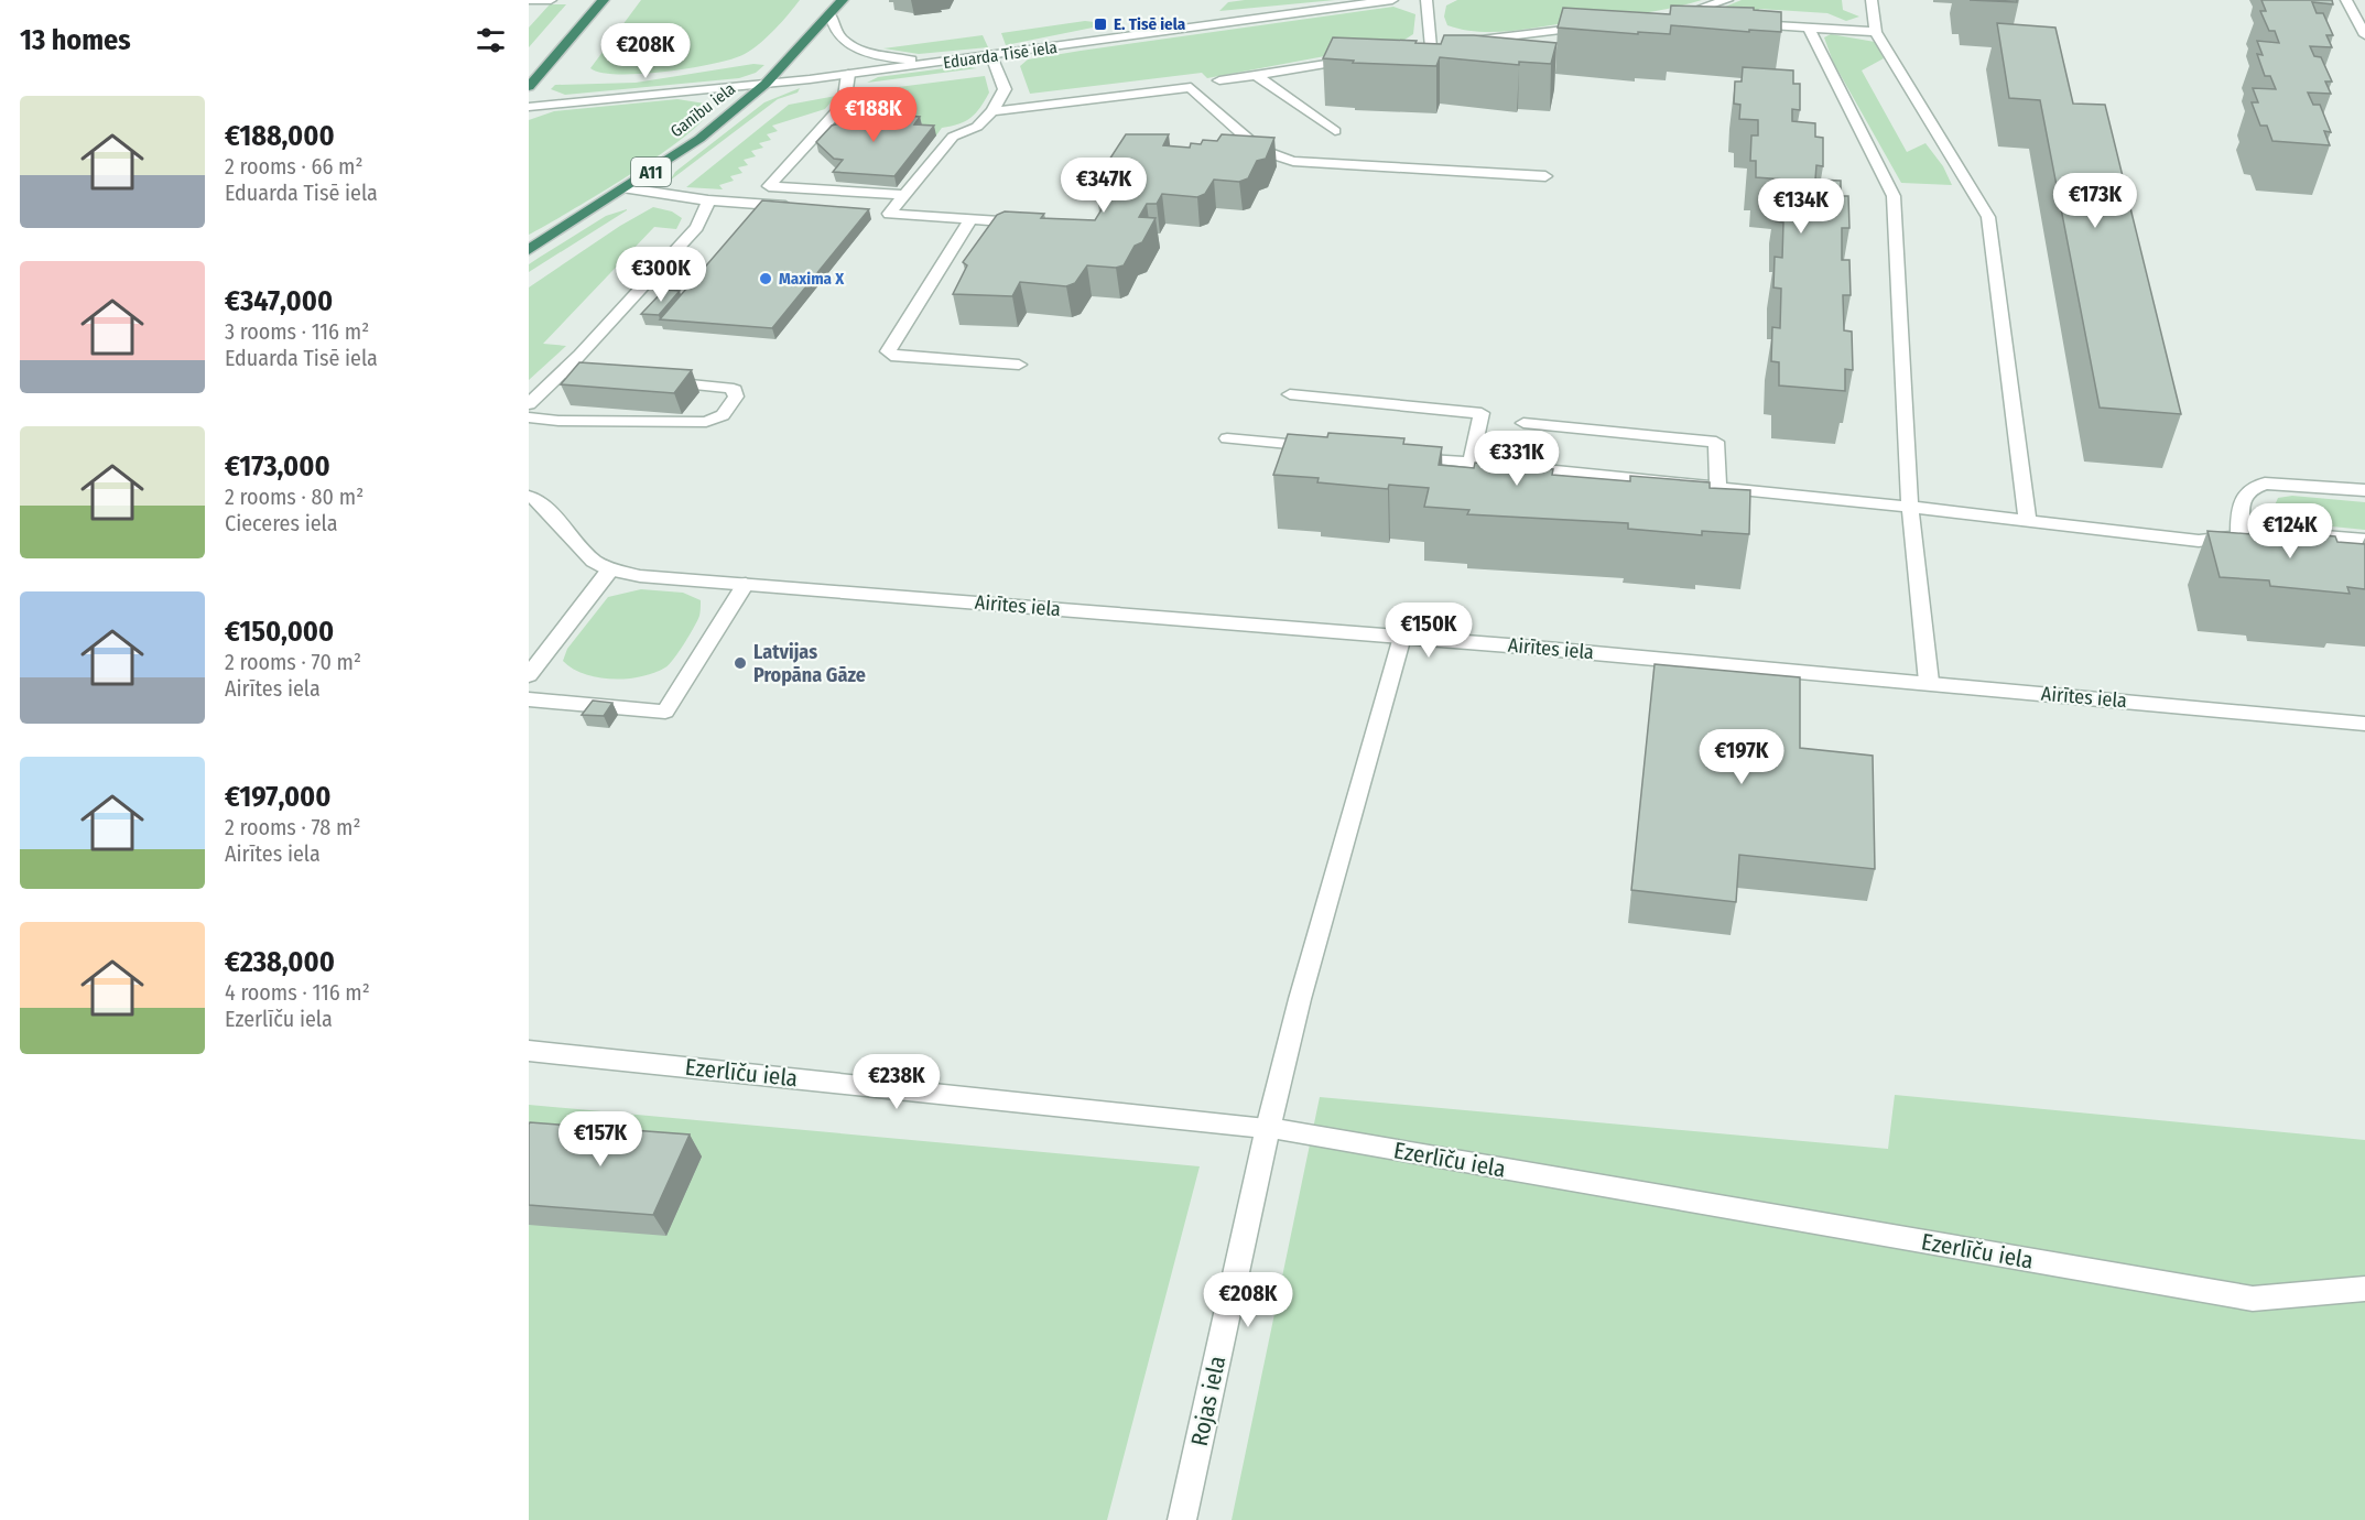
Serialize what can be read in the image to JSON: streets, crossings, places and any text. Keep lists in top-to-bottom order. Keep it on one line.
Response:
{"streets":{"highway":["Ganību iela","A11"],"street":["Eduarda Tisē iela","Airītes iela","Ezerlīču iela","Rojas iela"]},"crossings":[["Eduarda Tisē iela","Ganību iela"],["Eduarda Tisē iela","A11"],["Ganību iela","A11"],["Airītes iela","Rojas iela"],["Ezerlīču iela","Rojas iela"]],"places":{"transit":["E. Tisē iela"],"other":["Maxima X","Latvijas Propāna Gāze"]},"page":{"heading":"13 homes","price":["€208K","€188K","€347K","€173K","€134K","€300K","€331K","€124K","€150K","€197K","€238K","€157K","€208K"],"list":[{"name":"€188,000","note":"2 rooms · 66 m² · Eduarda Tisē iela"},{"name":"€347,000","note":"3 rooms · 116 m² · Eduarda Tisē iela"},{"name":"€173,000","note":"2 rooms · 80 m² · Cieceres iela"},{"name":"€150,000","note":"2 rooms · 70 m² · Airītes iela"},{"name":"€197,000","note":"2 rooms · 78 m² · Airītes iela"},{"name":"€238,000","note":"4 rooms · 116 m² · Ezerlīču iela"}]}}
